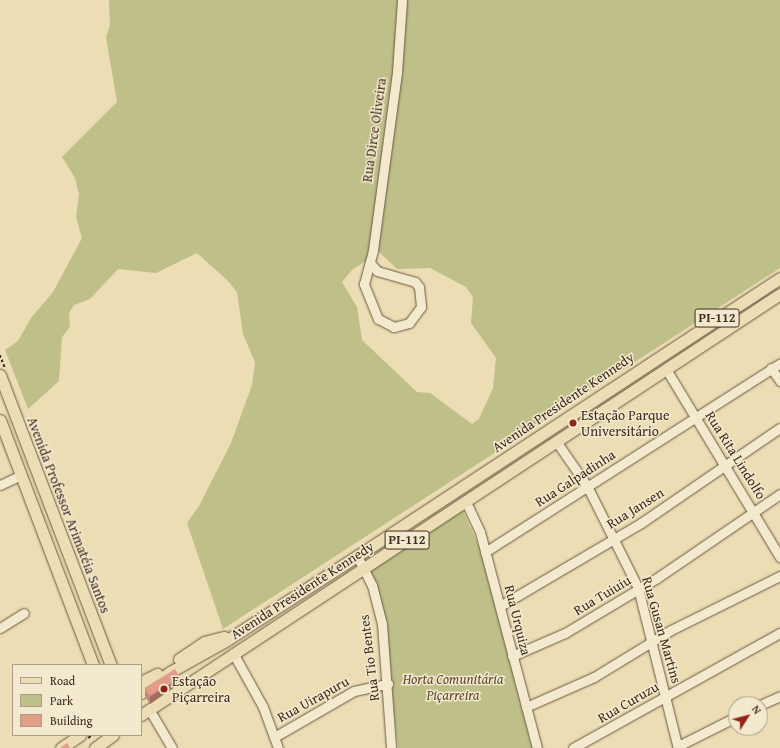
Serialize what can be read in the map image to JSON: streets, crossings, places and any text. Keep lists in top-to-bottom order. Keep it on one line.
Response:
{"streets":{"main road":["PI-112","Avenida Presidente Kennedy","Avenida Professor Arimatéia Santos"],"street":["Rua Dirce Oliveira","Rua Rita Lindolfo","Rua Galpadinha","Rua Jansen","Rua Tuiuiu","Rua Urquiza","Rua Gusan Martins","Rua Tio Bentes","Rua Uirapuru","Rua Curuzu"]},"crossings":[["Avenida Presidente Kennedy","Rua Rita Lindolfo"],["Avenida Presidente Kennedy","Rua Urquiza"],["Avenida Presidente Kennedy","Rua Gusan Martins"],["Avenida Presidente Kennedy","Rua Tio Bentes"],["Rua Rita Lindolfo","Rua Galpadinha"],["Rua Rita Lindolfo","Rua Jansen"],["Rua Rita Lindolfo","Rua Tuiuiu"],["Rua Galpadinha","Rua Urquiza"],["Rua Galpadinha","Rua Gusan Martins"],["Rua Jansen","Rua Urquiza"],["Rua Jansen","Rua Gusan Martins"],["Rua Tuiuiu","Rua Urquiza"],["Rua Tuiuiu","Rua Gusan Martins"],["Rua Gusan Martins","Rua Curuzu"],["Rua Tio Bentes","Rua Uirapuru"]],"parks":["Horta Comunitária Piçarreira"],"places":["Estação Parque Universitário","Estação Piçarreira"],"legend":["Road","Park","Building"],"north":"top right"}
